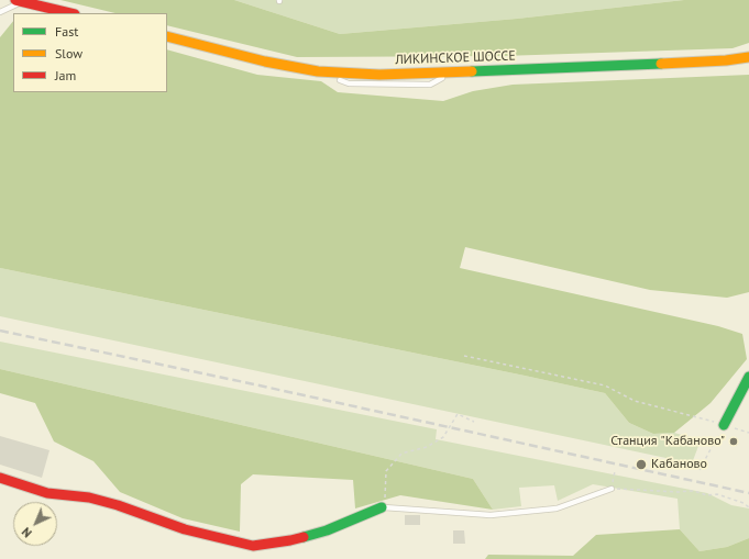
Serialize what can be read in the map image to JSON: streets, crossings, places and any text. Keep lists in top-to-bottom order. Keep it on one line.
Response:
{"streets":{"main road":["ЛИКИНСКОЕ ШОССЕ"]},"places":["Станция \"Кабаново\"","Кабаново"],"legend":["Fast","Slow","Jam"],"north":"bottom left"}
